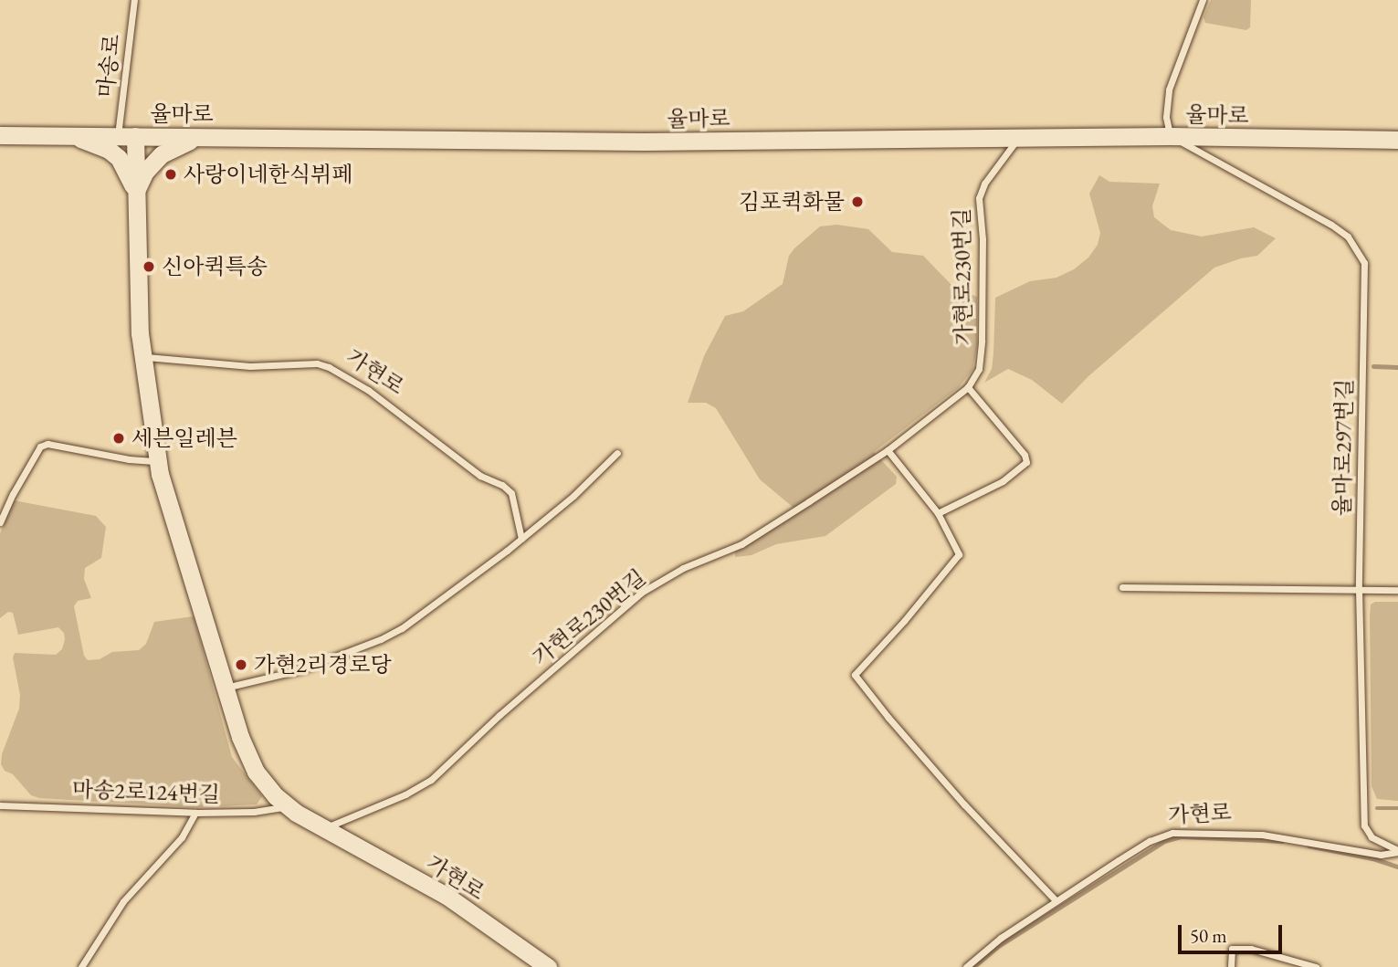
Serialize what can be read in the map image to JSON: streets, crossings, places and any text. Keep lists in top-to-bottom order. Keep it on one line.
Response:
{"streets":{"street":["율마로","가현로"],"lane":["마송로","가현로230번길","율마로297번길","마송2로124번길"]},"crossings":[["마송로","율마로"],["마송로","가현로"],["율마로","가현로230번길"],["율마로","가현로"],["율마로","율마로297번길"],["가현로230번길","가현로"],["가현로","율마로297번길"],["가현로","마송2로124번길"]],"places":["사랑이네한식뷔페","김포퀵화물","신아퀵특송","세븐일레븐","가현2리경로당"],"scale_bar":"50 m"}
